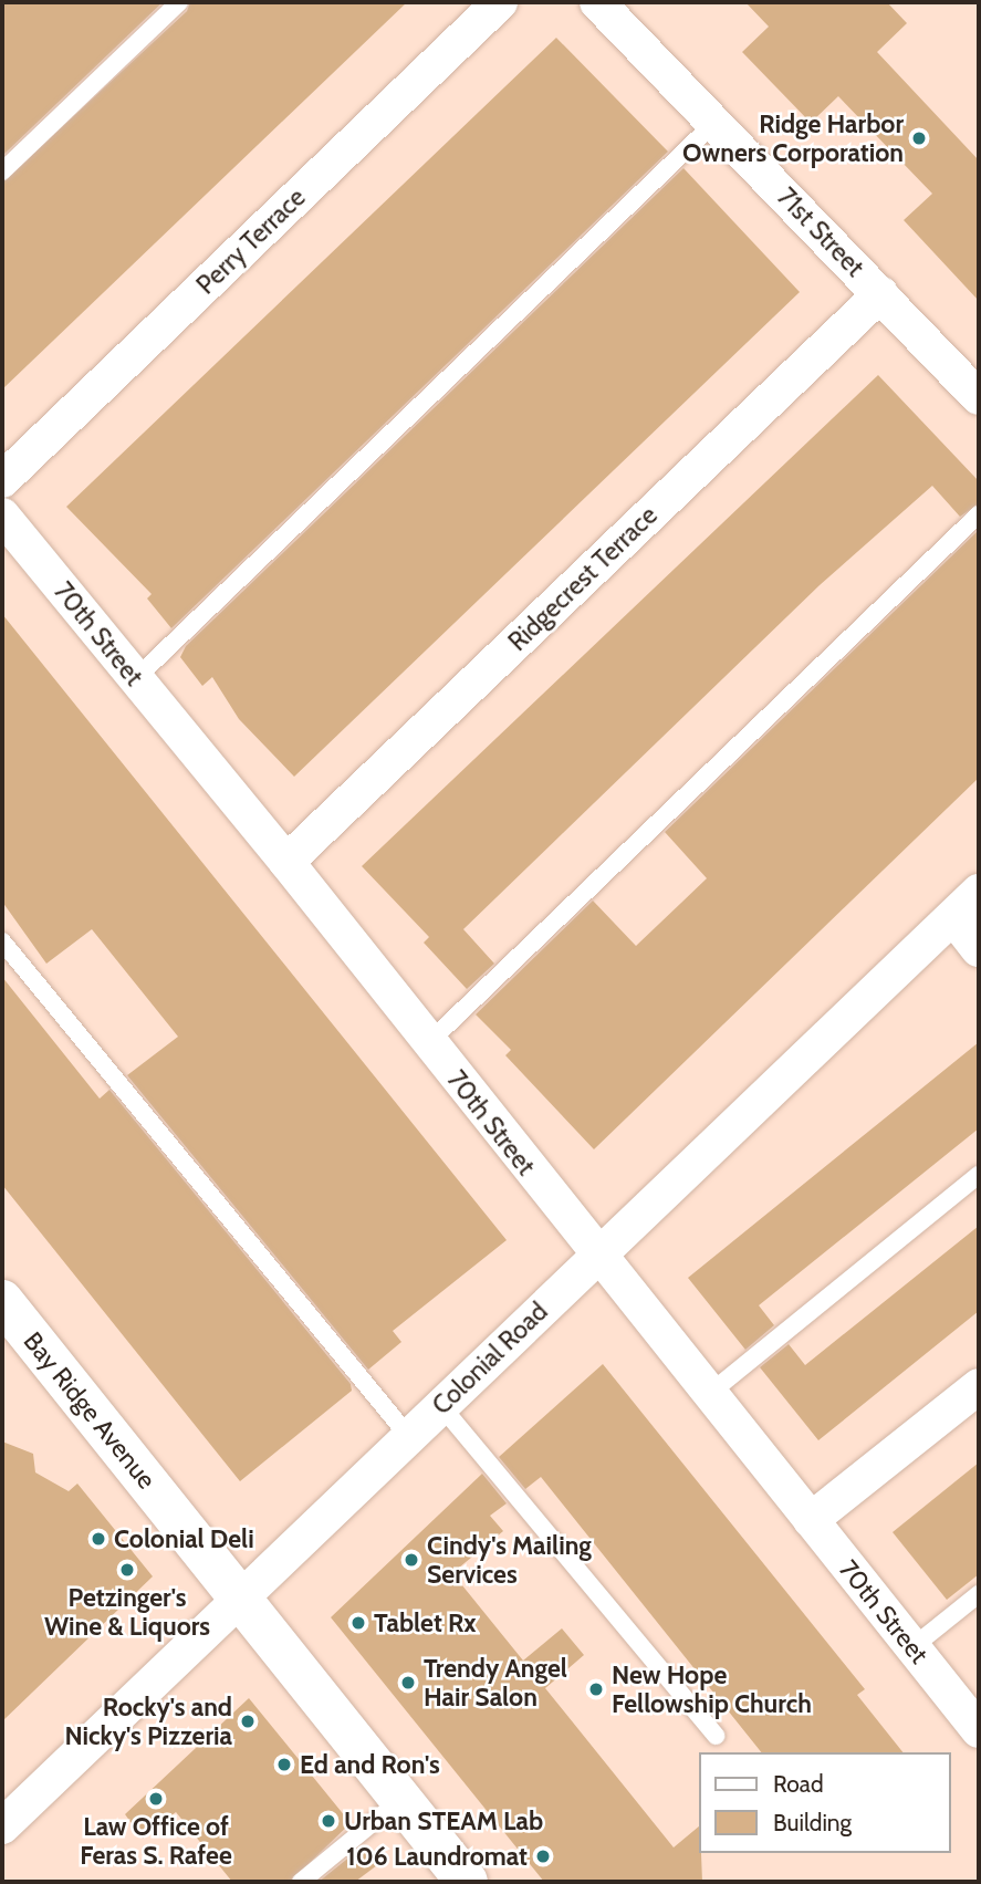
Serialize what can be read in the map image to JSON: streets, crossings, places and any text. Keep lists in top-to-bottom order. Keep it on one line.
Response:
{"streets":{"street":["71st Street","Perry Terrace","Ridgecrest Terrace","70th Street","Colonial Road","Bay Ridge Avenue"]},"crossings":[["71st Street","Ridgecrest Terrace"],["Ridgecrest Terrace","70th Street"],["70th Street","Colonial Road"],["Colonial Road","Bay Ridge Avenue"]],"places":["Ridge Harbor Owners Corporation","Colonial Deli","Cindy's Mailing Services","Petzinger's Wine & Liquors","Tablet Rx","Trendy Angel Hair Salon","New Hope Fellowship Church","Rocky's and Nicky's Pizzeria","Ed and Ron's","Law Office of Feras S. Rafee","Urban STEAM Lab","106 Laundromat"],"legend":["Road","Building"]}
